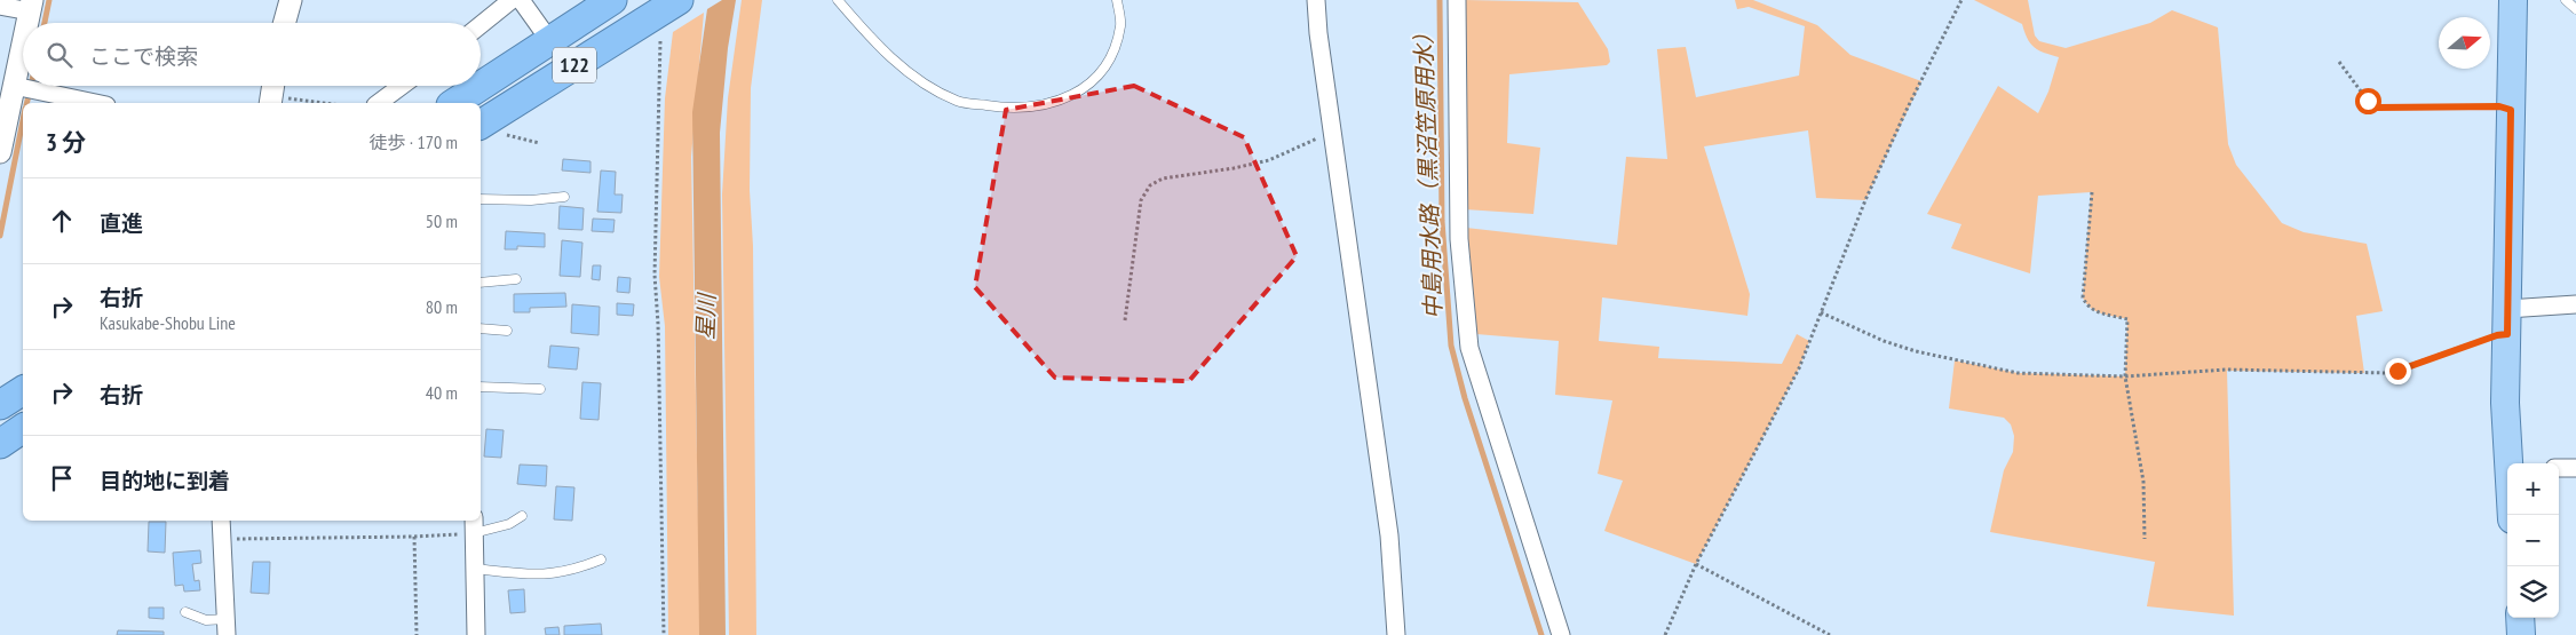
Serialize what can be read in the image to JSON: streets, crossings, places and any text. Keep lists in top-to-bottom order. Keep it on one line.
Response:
{"streets":{"highway":["122"]},"water":["中島用水路（黒沼笠原用水）","星川"],"north":"right","page":{"search":"ここで検索","heading":["3 分","徒歩 · 170 m"],"list":[["直進","50 m"],["右折","Kasukabe-Shobu Line","80 m"],["右折","40 m"],"目的地に到着"],"map_buttons":["+","−"]}}
